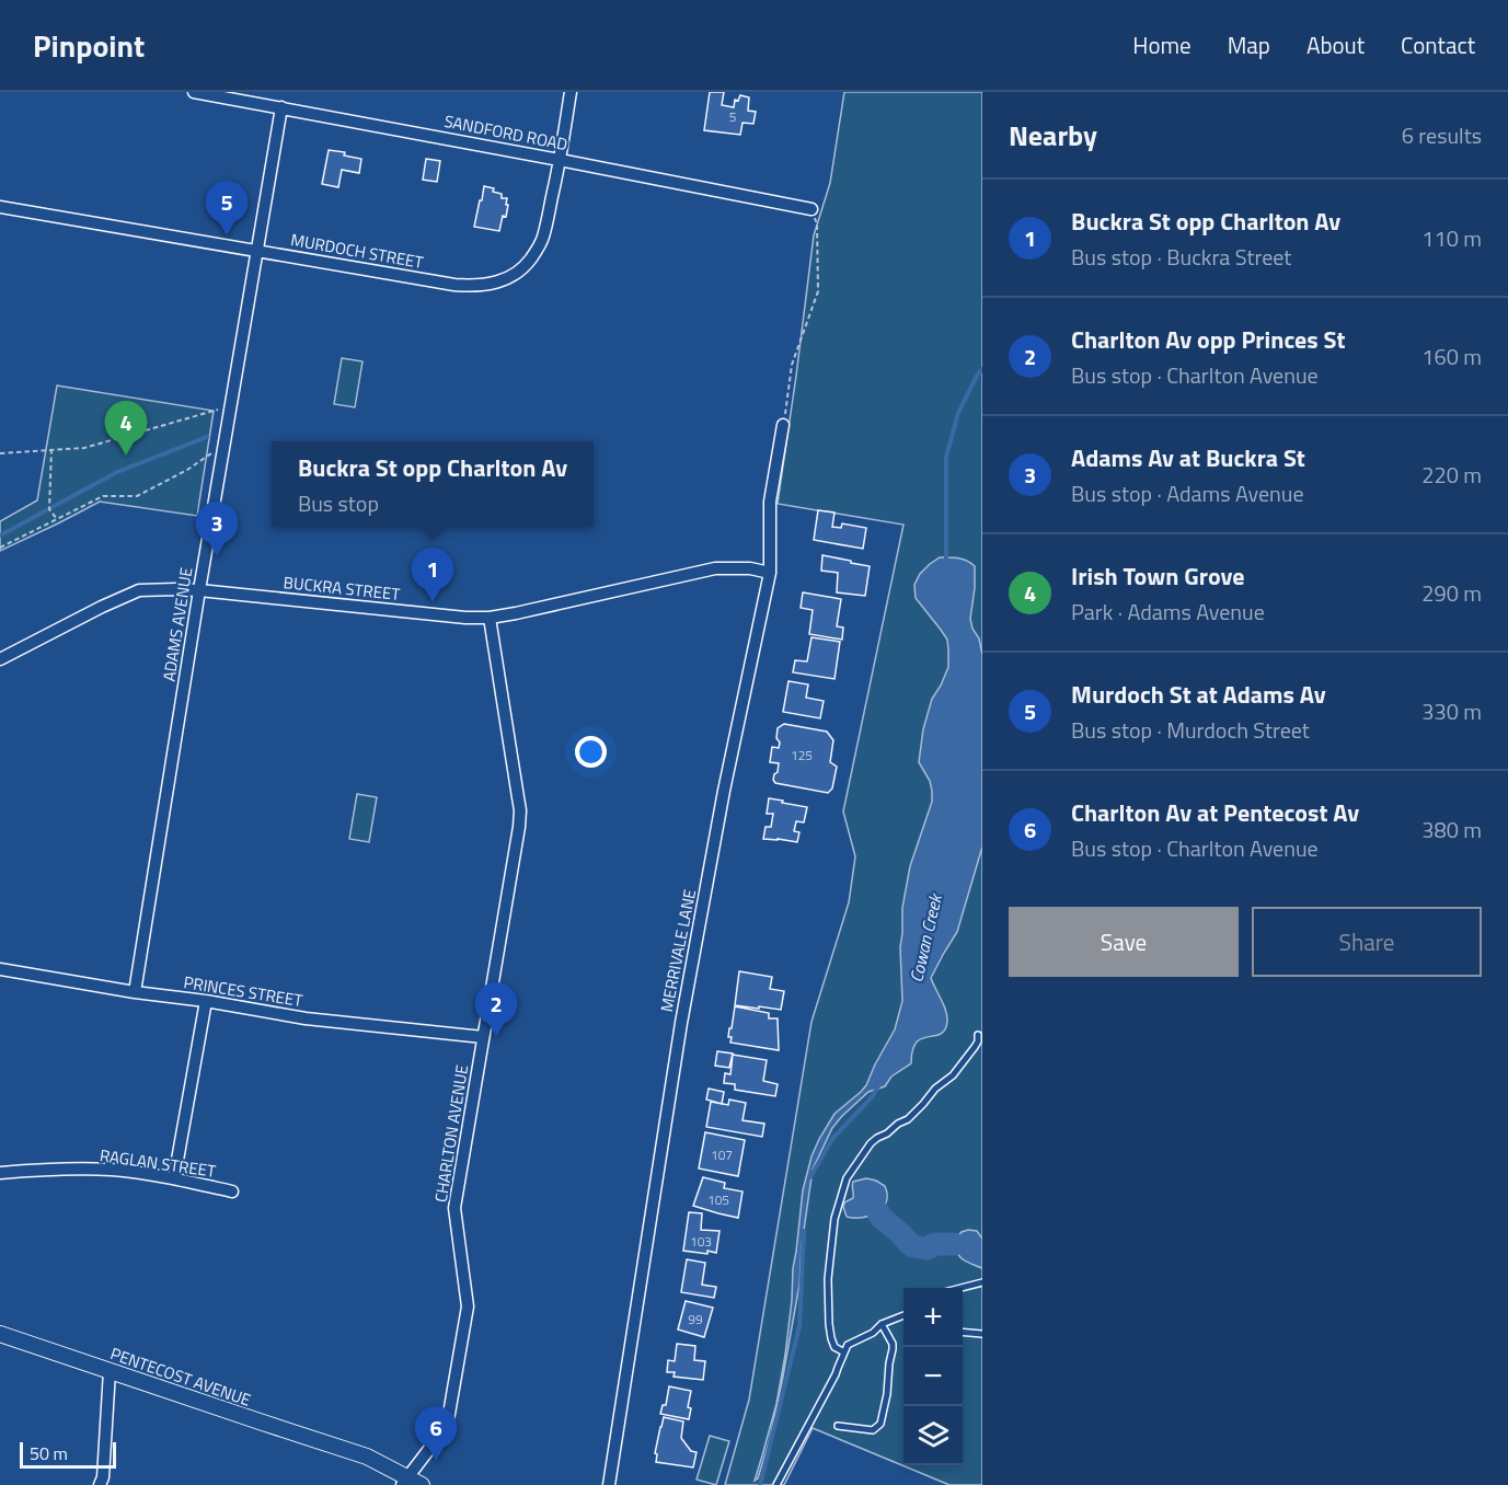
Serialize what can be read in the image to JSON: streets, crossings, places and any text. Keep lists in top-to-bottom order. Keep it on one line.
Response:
{"streets":{"street":["SANDFORD ROAD","MURDOCH STREET","BUCKRA STREET","ADAMS AVENUE","MERRIVALE LANE","PRINCES STREET","CHARLTON AVENUE","RAGLAN STREET","PENTECOST AVENUE"]},"crossings":[["SANDFORD ROAD","MURDOCH STREET"],["SANDFORD ROAD","ADAMS AVENUE"],["MURDOCH STREET","ADAMS AVENUE"],["BUCKRA STREET","ADAMS AVENUE"],["BUCKRA STREET","MERRIVALE LANE"],["BUCKRA STREET","CHARLTON AVENUE"],["ADAMS AVENUE","PRINCES STREET"],["PRINCES STREET","CHARLTON AVENUE"],["CHARLTON AVENUE","PENTECOST AVENUE"]],"water":["Cowan Creek"],"house_numbers":["5","125","107","105","103","99"],"scale_bar":"50 m","page":{"header":"Pinpoint","nav":["Home","Map","About","Contact"],"heading":["Nearby","6 results"],"list":[{"mark":"1","name":"Buckra St opp Charlton Av","note":"Bus stop · Buckra Street","value":"110 m"},{"mark":"2","name":"Charlton Av opp Princes St","note":"Bus stop · Charlton Avenue","value":"160 m"},{"mark":"3","name":"Adams Av at Buckra St","note":"Bus stop · Adams Avenue","value":"220 m"},{"mark":"4","name":"Irish Town Grove","note":"Park · Adams Avenue","value":"290 m"},{"mark":"5","name":"Murdoch St at Adams Av","note":"Bus stop · Murdoch Street","value":"330 m"},{"mark":"6","name":"Charlton Av at Pentecost Av","note":"Bus stop · Charlton Avenue","value":"380 m"}],"pins":["5","4","3","1","2","6"],"popup":["Buckra St opp Charlton Av","Bus stop"],"buttons":["Save","Share"],"map_buttons":["+","−"],"scale":"50 m"}}
